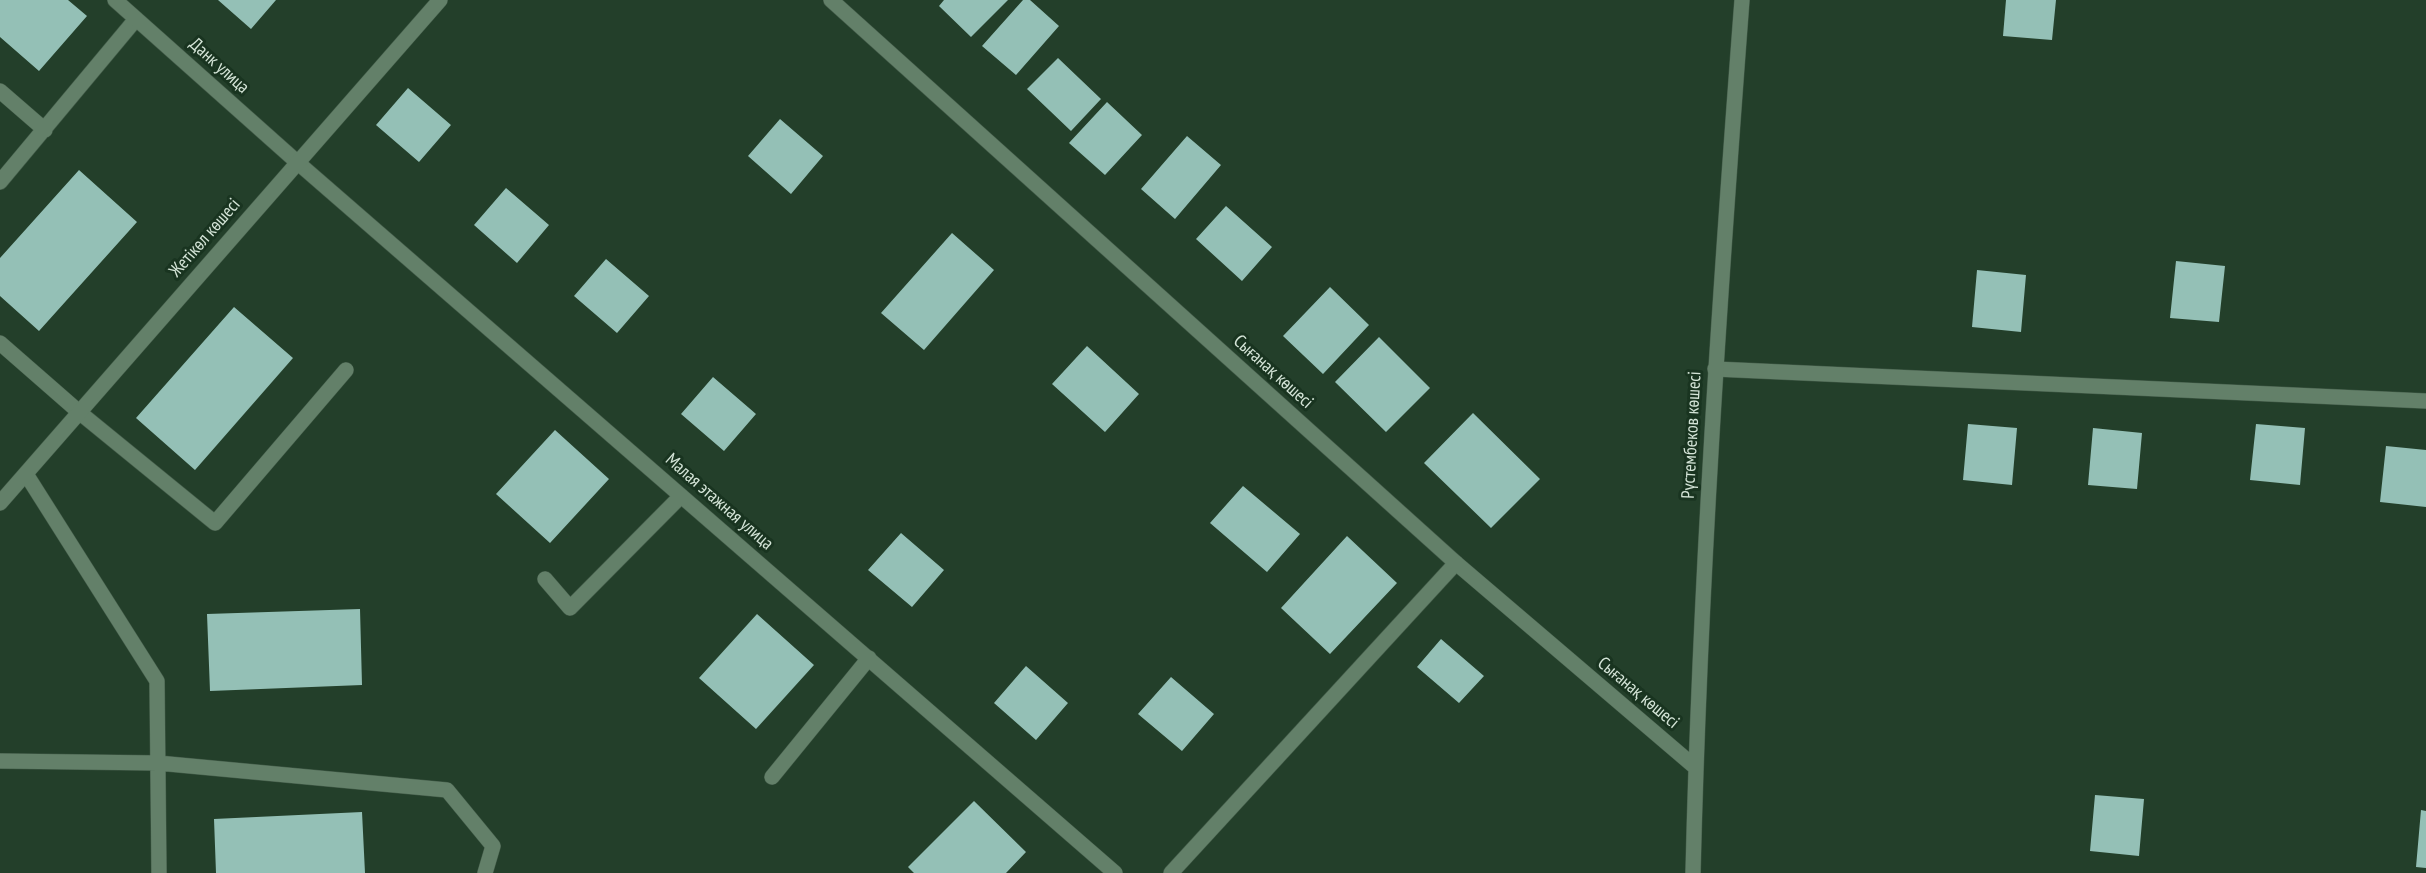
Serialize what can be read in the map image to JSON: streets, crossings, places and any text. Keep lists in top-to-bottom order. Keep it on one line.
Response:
{"streets":{"street":["Данк улица","Жетікөл көшесі","Сығанақ көшесі","Рүстембеков көшесі","Малая этажная улица"]},"crossings":[["Данк улица","Жетікөл көшесі"],["Данк улица","Малая этажная улица"],["Жетікөл көшесі","Малая этажная улица"],["Сығанақ көшесі","Рүстембеков көшесі"]]}
